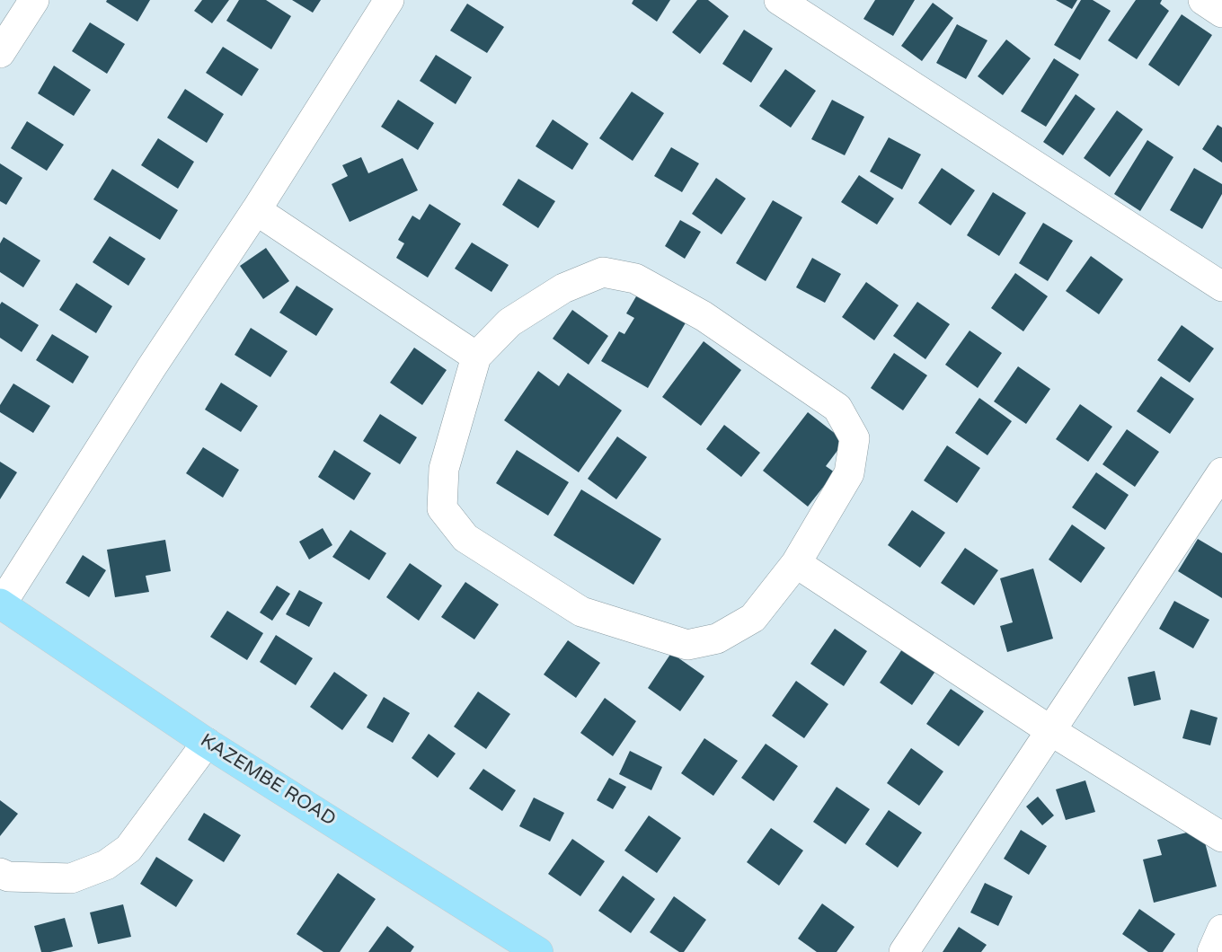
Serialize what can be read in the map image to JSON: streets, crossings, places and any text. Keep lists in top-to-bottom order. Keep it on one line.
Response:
{"streets":{"main road":["KAZEMBE ROAD"]}}
